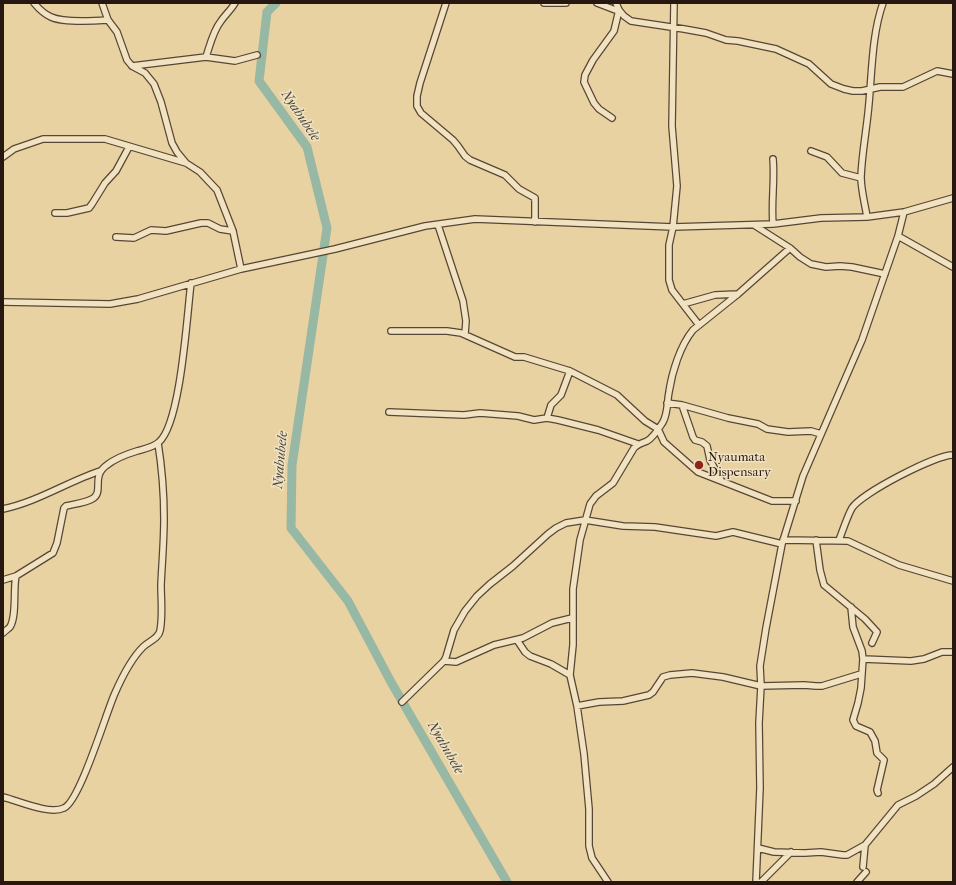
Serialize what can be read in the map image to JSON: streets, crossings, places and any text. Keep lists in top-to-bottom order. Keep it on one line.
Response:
{"water":["Nyabubele"],"places":["Nyaumata Dispensary"]}
